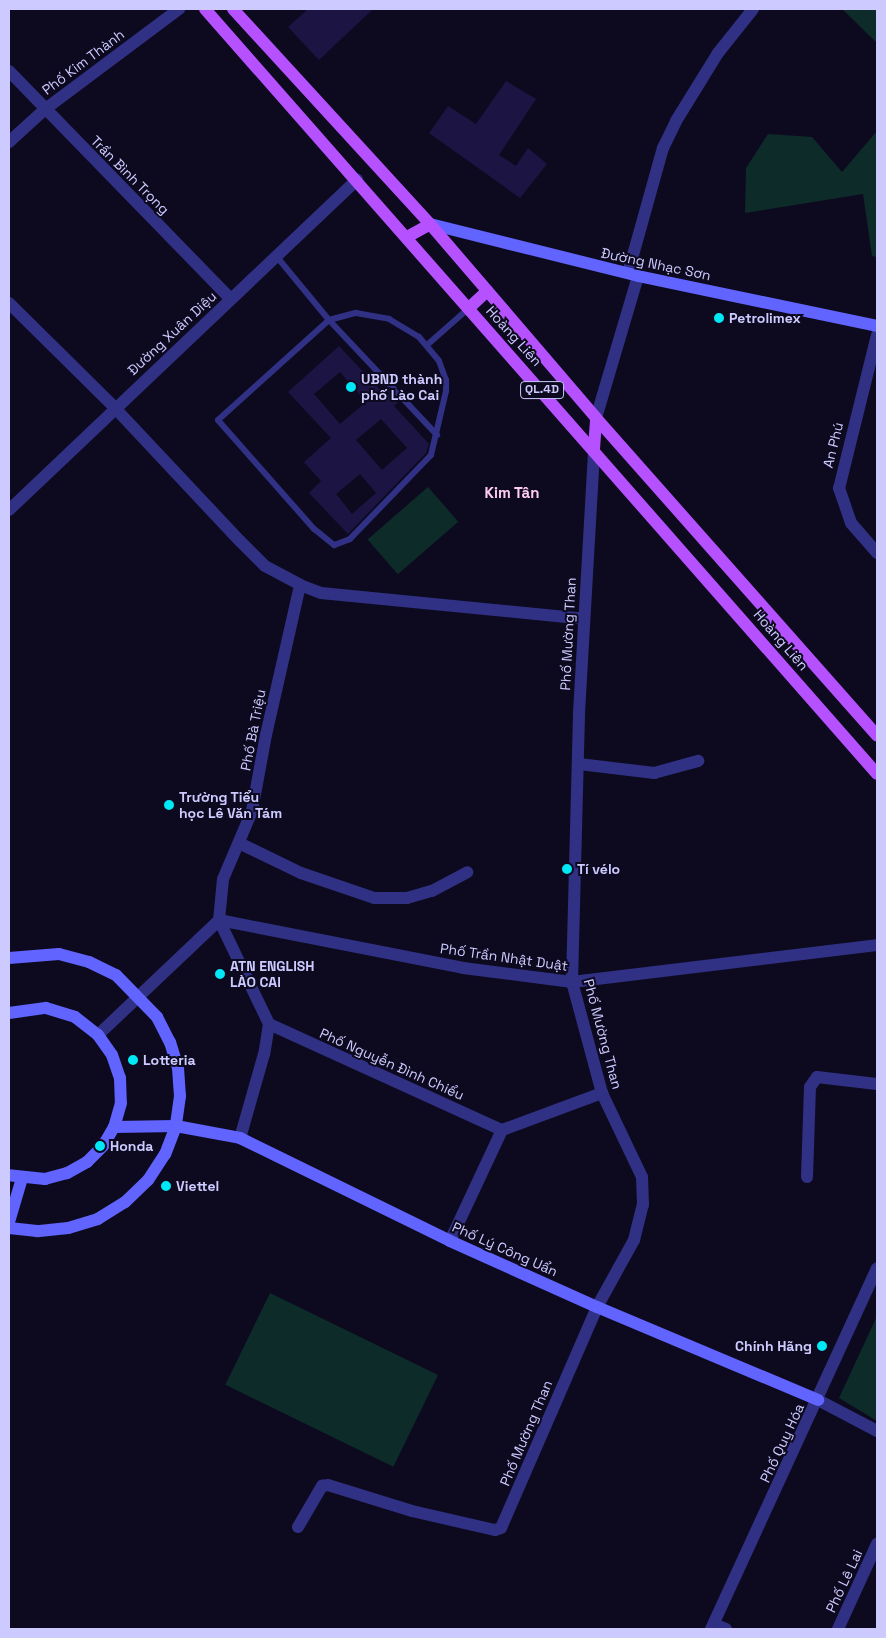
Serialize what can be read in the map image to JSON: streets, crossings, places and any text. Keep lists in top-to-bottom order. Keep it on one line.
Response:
{"streets":{"main road":["Đường Nhạc Sơn","Hoàng Liên","QL.4D","Phố Lý Công Uẩn"],"street":["Phố Kim Thành","Trần Bình Trọng","Đường Xuân Diệu","An Phú","Phố Mường Than","Phố Bà Triệu","Phố Trần Nhật Duật","Phố Nguyễn Đình Chiểu","Phố Quy Hóa","Phố Lê Lai"]},"crossings":[["Phố Kim Thành","Trần Bình Trọng"],["Trần Bình Trọng","Đường Xuân Diệu"],["Đường Nhạc Sơn","Hoàng Liên"],["Đường Xuân Diệu","Hoàng Liên"],["Hoàng Liên","Phố Mường Than"],["Phố Mường Than","Phố Trần Nhật Duật"],["Phố Mường Than","Phố Lý Công Uẩn"],["Phố Bà Triệu","Phố Trần Nhật Duật"],["Phố Lý Công Uẩn","Phố Quy Hóa"]],"districts":["Kim Tân"],"places":["Petrolimex","UBND thành phố Lào Cai","Trường Tiểu học Lê Văn Tám","Tí vélo","ATN ENGLISH LÀO CAI","Lotteria","Honda","Viettel","Chính Hãng"]}
